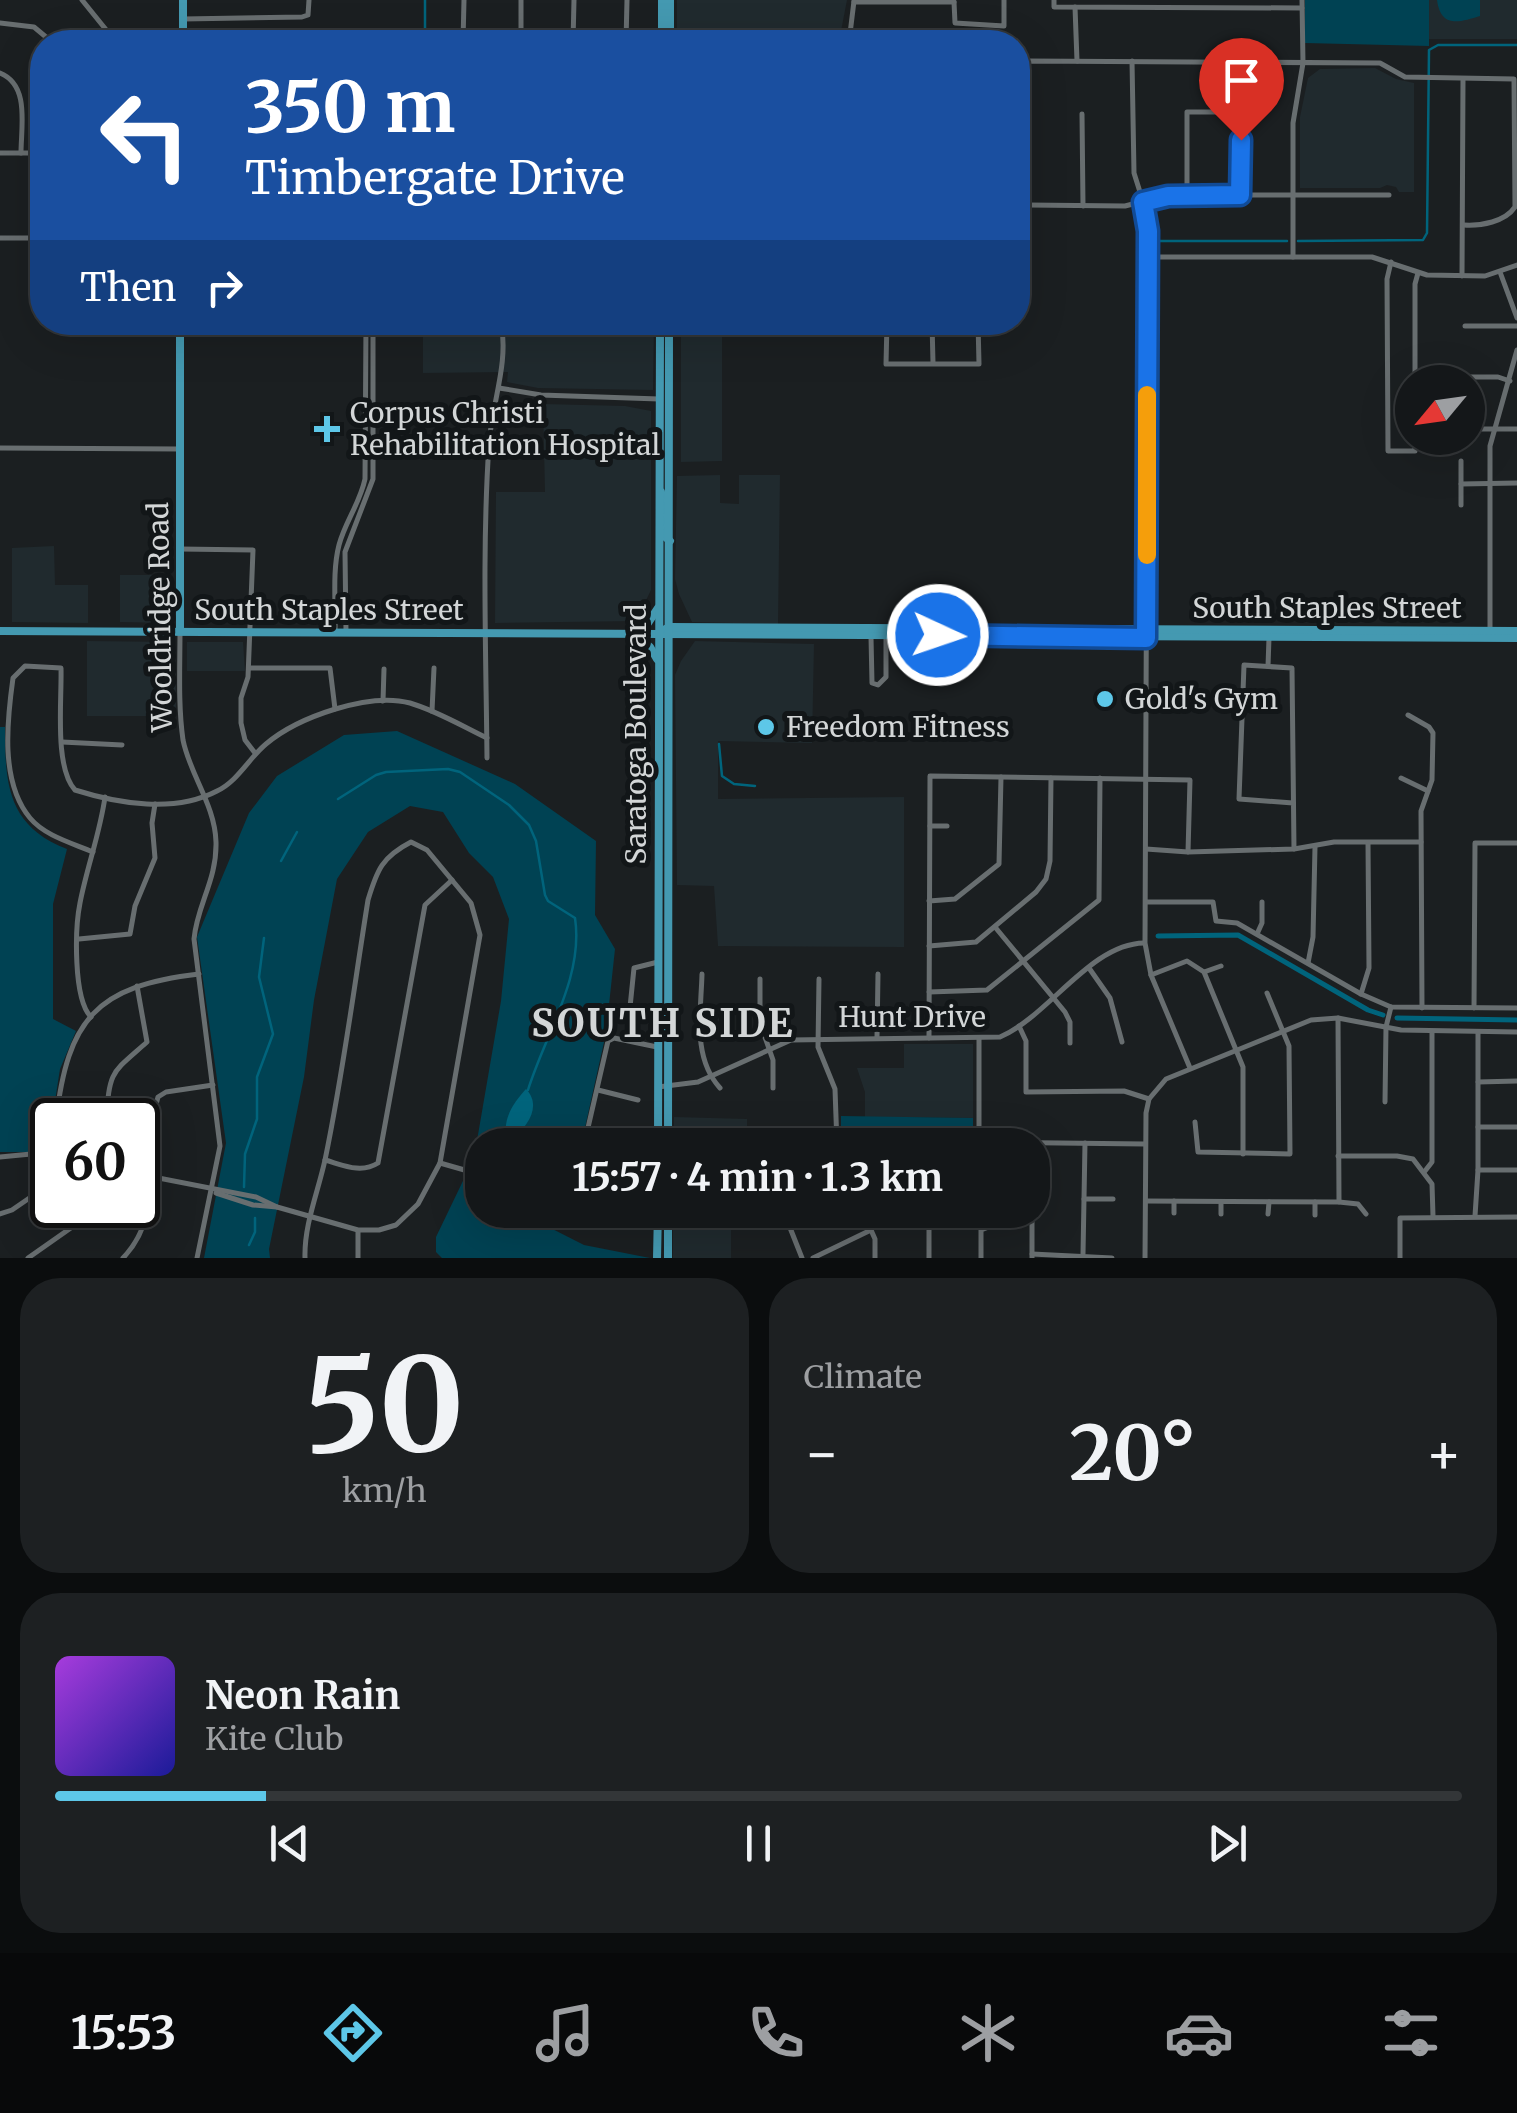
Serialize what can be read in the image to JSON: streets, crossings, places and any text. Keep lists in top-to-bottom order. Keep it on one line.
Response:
{"streets":{"main road":["South Staples Street","Wooldridge Road","Saratoga Boulevard"],"street":["Hunt Drive"]},"crossings":[["South Staples Street","Wooldridge Road"],["South Staples Street","Saratoga Boulevard"],["Saratoga Boulevard","Hunt Drive"]],"districts":["SOUTH SIDE"],"places":{"health":["Corpus Christi Rehabilitation Hospital"],"other":["Gold's Gym","Freedom Fitness"]},"north":"bottom left","page":{"turn":["350 m","Timbergate Drive"],"then":"Then","limit":"60","trip":"15:57 · 4 min · 1.3 km","tile":[["50","km/h"],"Climate"],"heat":["−","20°","+"],"song":["Neon Rain","Kite Club"],"tabs":"15:53"}}
